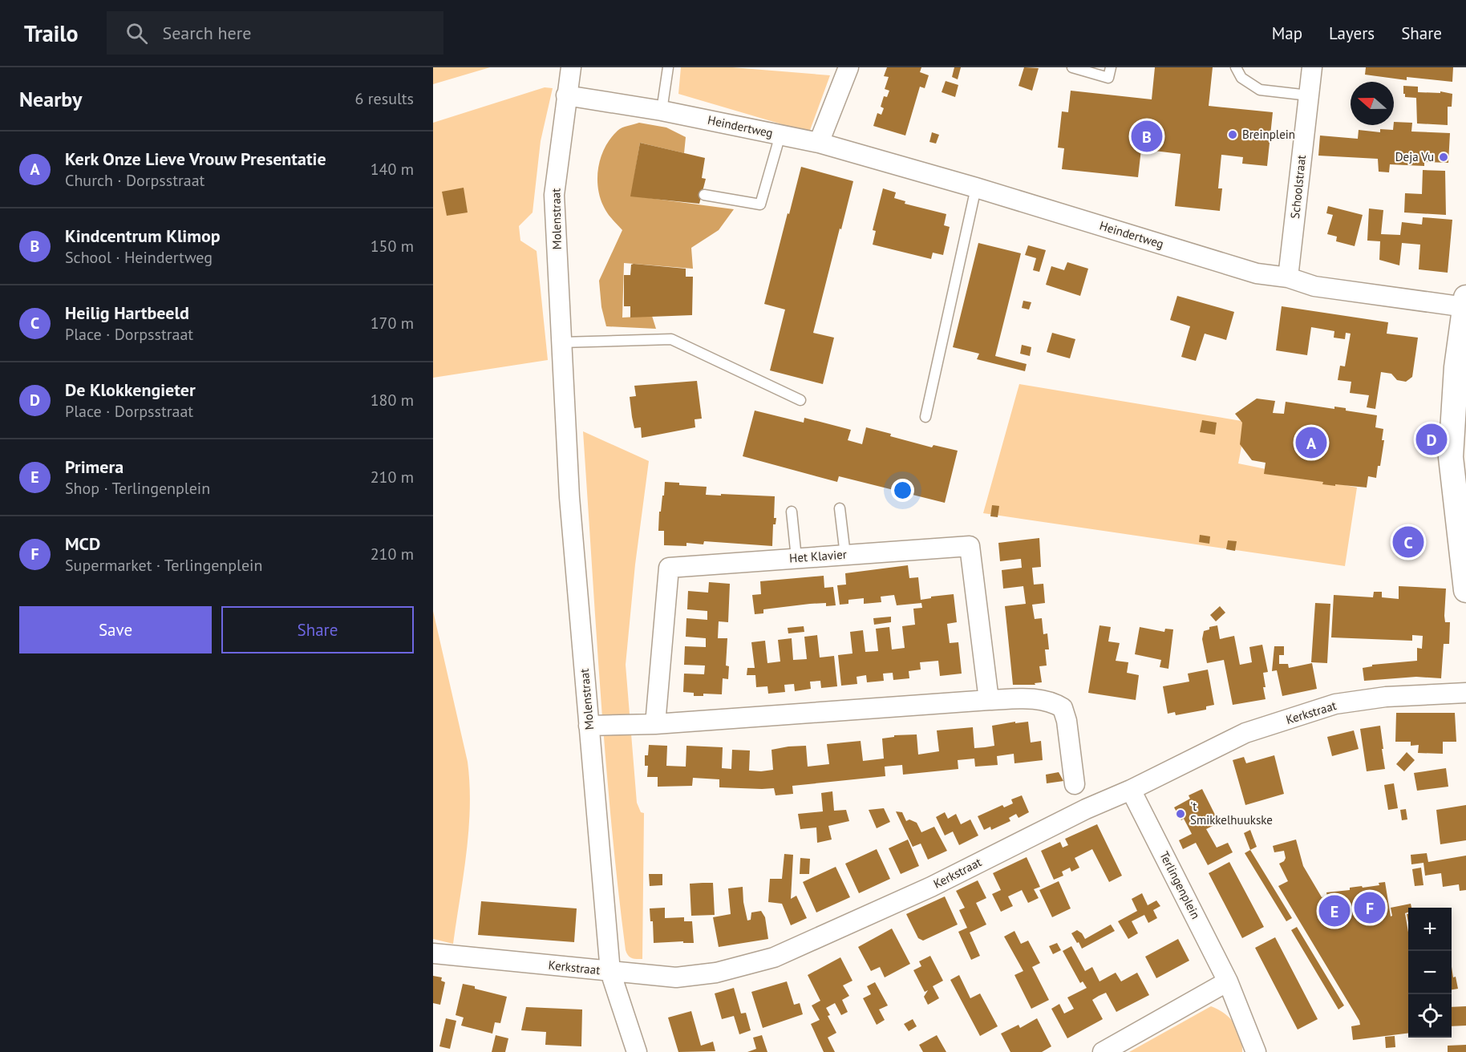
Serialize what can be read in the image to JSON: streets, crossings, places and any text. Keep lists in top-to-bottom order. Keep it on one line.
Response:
{"streets":{"street":["Heindertweg","Schoolstraat","Molenstraat","Het Klavier","Kerkstraat","Terlingenplein"]},"crossings":[["Heindertweg","Schoolstraat"],["Heindertweg","Molenstraat"],["Molenstraat","Kerkstraat"],["Kerkstraat","Terlingenplein"]],"places":["Breinplein","Deja Vu","'t Smikkelhuukske"],"north":"left","page":{"header":"Trailo","search":"Search here","nav":["Map","Layers","Share"],"heading":["Nearby","6 results"],"pins":["B","D","A","C","F","E"],"list":[{"mark":"A","name":"Kerk Onze Lieve Vrouw Presentatie","note":"Church · Dorpsstraat","value":"140 m"},{"mark":"B","name":"Kindcentrum Klimop","note":"School · Heindertweg","value":"150 m"},{"mark":"C","name":"Heilig Hartbeeld","note":"Place · Dorpsstraat","value":"170 m"},{"mark":"D","name":"De Klokkengieter","note":"Place · Dorpsstraat","value":"180 m"},{"mark":"E","name":"Primera","note":"Shop · Terlingenplein","value":"210 m"},{"mark":"F","name":"MCD","note":"Supermarket · Terlingenplein","value":"210 m"}],"buttons":["Save","Share"],"map_buttons":["+","−"]}}
